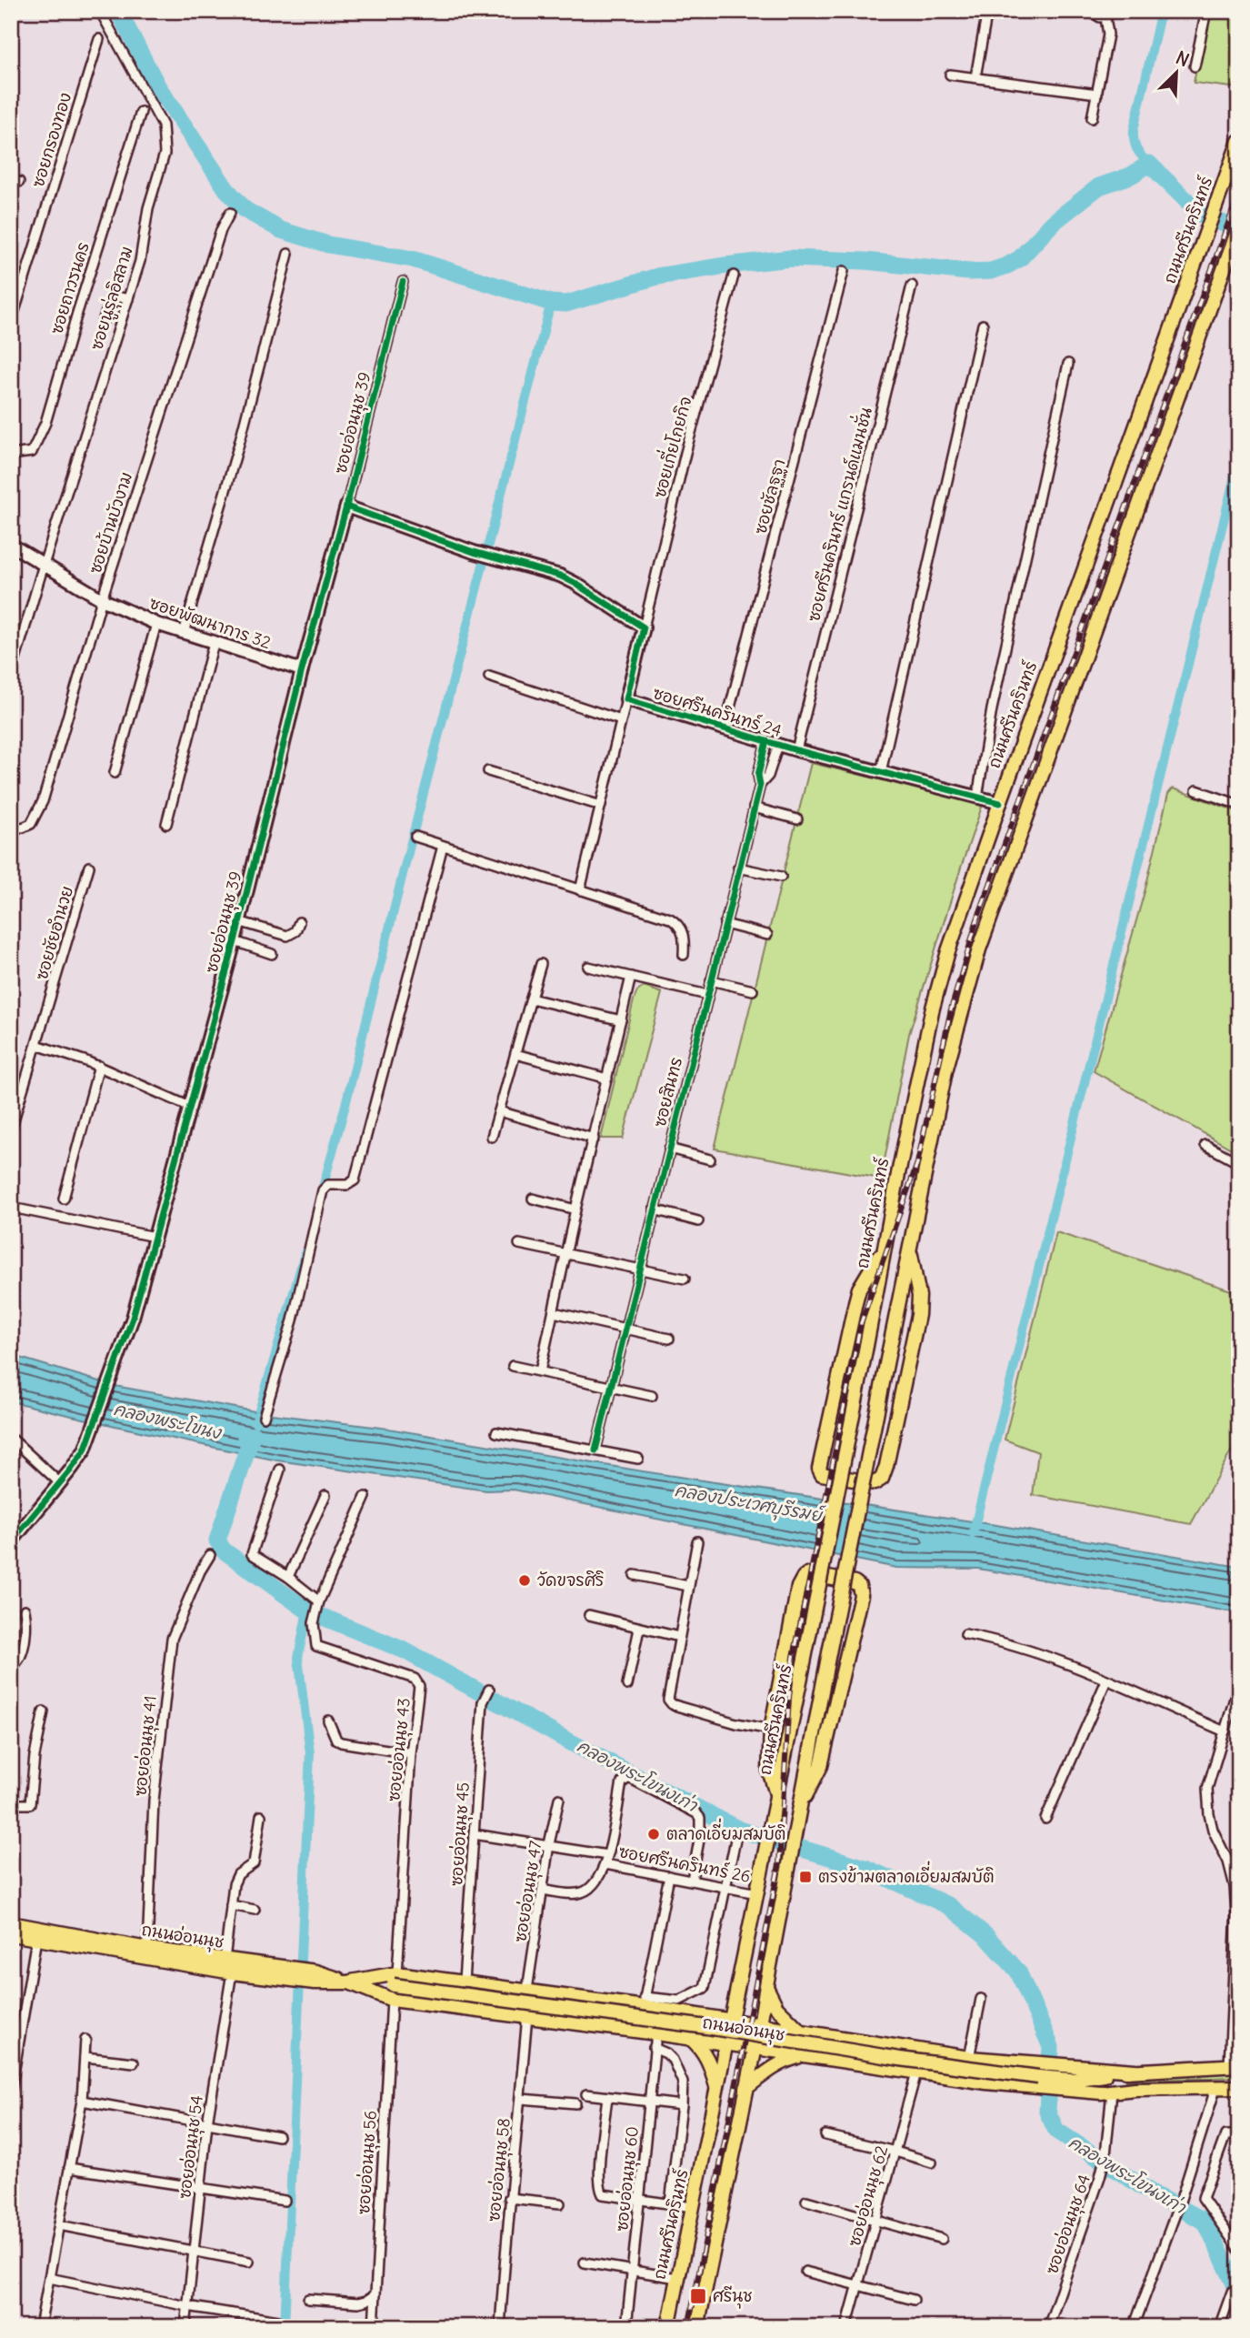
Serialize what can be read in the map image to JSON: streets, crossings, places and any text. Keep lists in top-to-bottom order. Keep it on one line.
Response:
{"streets":{"main road":["ถนนศรีนครินทร์","ถนนอ่อนนุช"],"street":["ซอยกรองทอง","ซอยถาวรนคร","ซอยนูรุ่ลอิสลาม","ซอยอ่อนนุช 39","ซอยเกี่ยโกยกิจ","ซอยชัลฐฐา","ซอยศรีนครินทร์ แกรนด์แมนชั่น","ซอยบ้านบัวงาม","ซอยพัฒนาการ 32","ซอยศรีนครินทร์ 24","ซอยชัยอำนวย","ซอยสินทร","ซอยอ่อนนุช 41","ซอยอ่อนนุช 43","ซอยอ่อนนุช 45","ซอยศรีนครินทร์ 26","ซอยอ่อนนุช 47","ซอยอ่อนนุช 54","ซอยอ่อนนุช 56","ซอยอ่อนนุช 58","ซอยอ่อนนุช 60","ซอยอ่อนนุช 62","ซอยอ่อนนุช 64"]},"crossings":[["ถนนศรีนครินทร์","ซอยศรีนครินทร์ 24"],["ถนนศรีนครินทร์","ซอยศรีนครินทร์ 26"],["ถนนศรีนครินทร์","ถนนอ่อนนุช"],["ซอยนูรุ่ลอิสลาม","ซอยพัฒนาการ 32"],["ซอยอ่อนนุช 39","ซอยพัฒนาการ 32"],["ซอยชัลฐฐา","ซอยศรีนครินทร์ 24"],["ซอยศรีนครินทร์ แกรนด์แมนชั่น","ซอยศรีนครินทร์ 24"],["ซอยบ้านบัวงาม","ซอยพัฒนาการ 32"],["ซอยศรีนครินทร์ 24","ซอยสินทร"],["ซอยอ่อนนุช 41","ถนนอ่อนนุช"],["ซอยอ่อนนุช 43","ถนนอ่อนนุช"],["ซอยอ่อนนุช 45","ซอยศรีนครินทร์ 26"],["ซอยอ่อนนุช 45","ถนนอ่อนนุช"],["ซอยศรีนครินทร์ 26","ซอยอ่อนนุช 47"],["ซอยอ่อนนุช 47","ถนนอ่อนนุช"],["ถนนอ่อนนุช","ซอยอ่อนนุช 54"],["ถนนอ่อนนุช","ซอยอ่อนนุช 56"],["ถนนอ่อนนุช","ซอยอ่อนนุช 58"],["ถนนอ่อนนุช","ซอยอ่อนนุช 60"],["ถนนอ่อนนุช","ซอยอ่อนนุช 62"],["ถนนอ่อนนุช","ซอยอ่อนนุช 64"]],"water":["คลองพระโขนง","คลองประเวศบุรีรมย์","คลองพระโขนงเก่า"],"places":{"other":["วัดขจรศิริ","ตลาดเอี่ยมสมบัติ"],"transit":["ตรงข้ามตลาดเอี่ยมสมบัติ","ศรีนุช"]},"north":"top right"}
